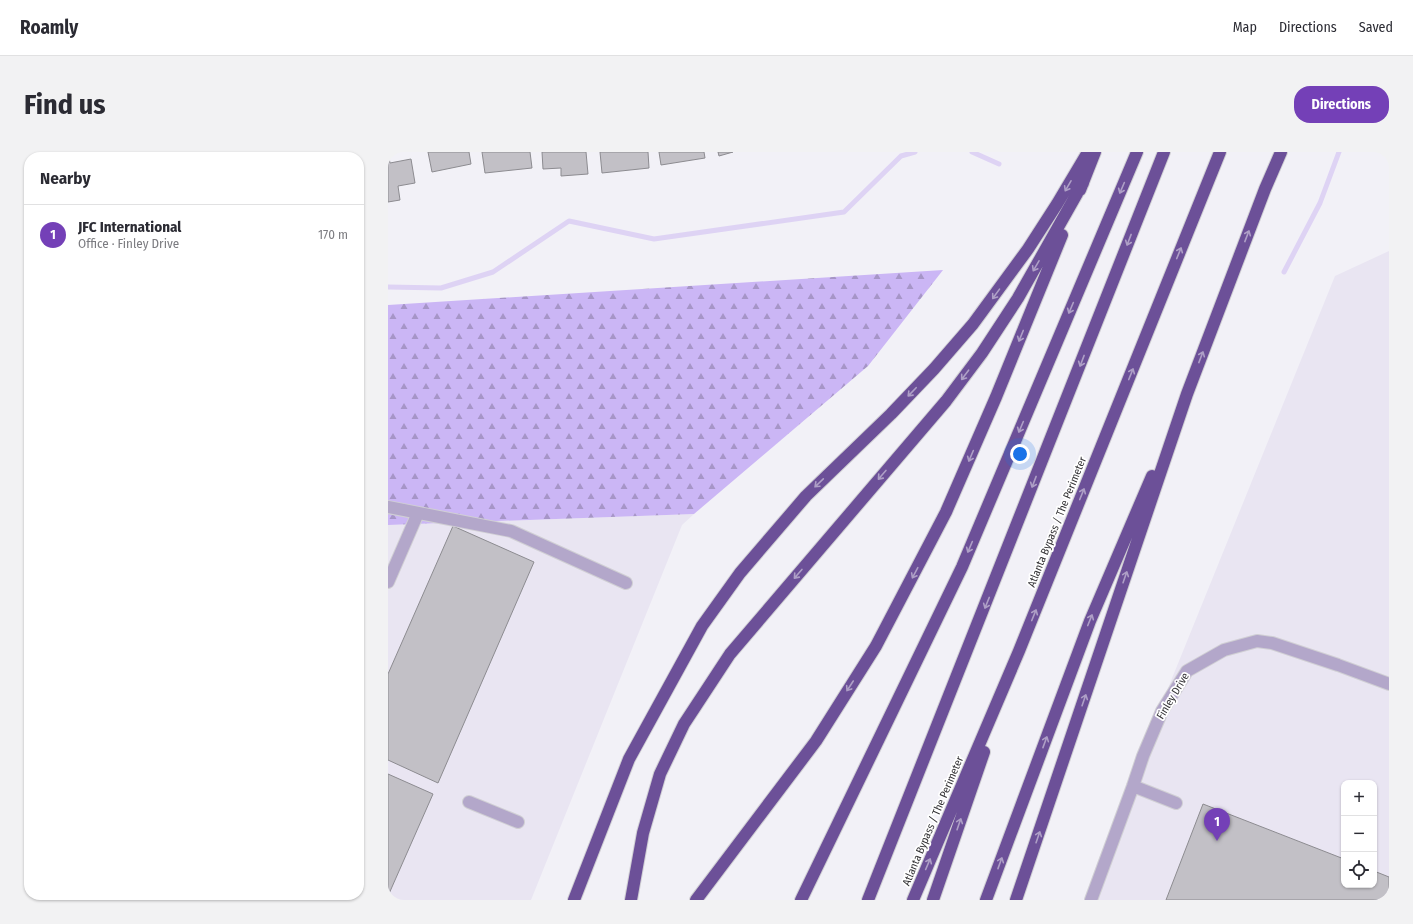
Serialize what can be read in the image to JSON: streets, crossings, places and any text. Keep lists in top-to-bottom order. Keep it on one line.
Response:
{"streets":{"highway":["Atlanta Bypass / The Perimeter"],"street":["Finley Drive"]},"page":{"header":"Roamly","nav":["Map","Directions","Saved"],"buttons":"Directions","title":"Find us","heading":"Nearby","list":[{"mark":"1","name":"JFC International","note":"Office · Finley Drive","value":"170 m"}],"map_buttons":["+","−"],"pins":"1"}}
